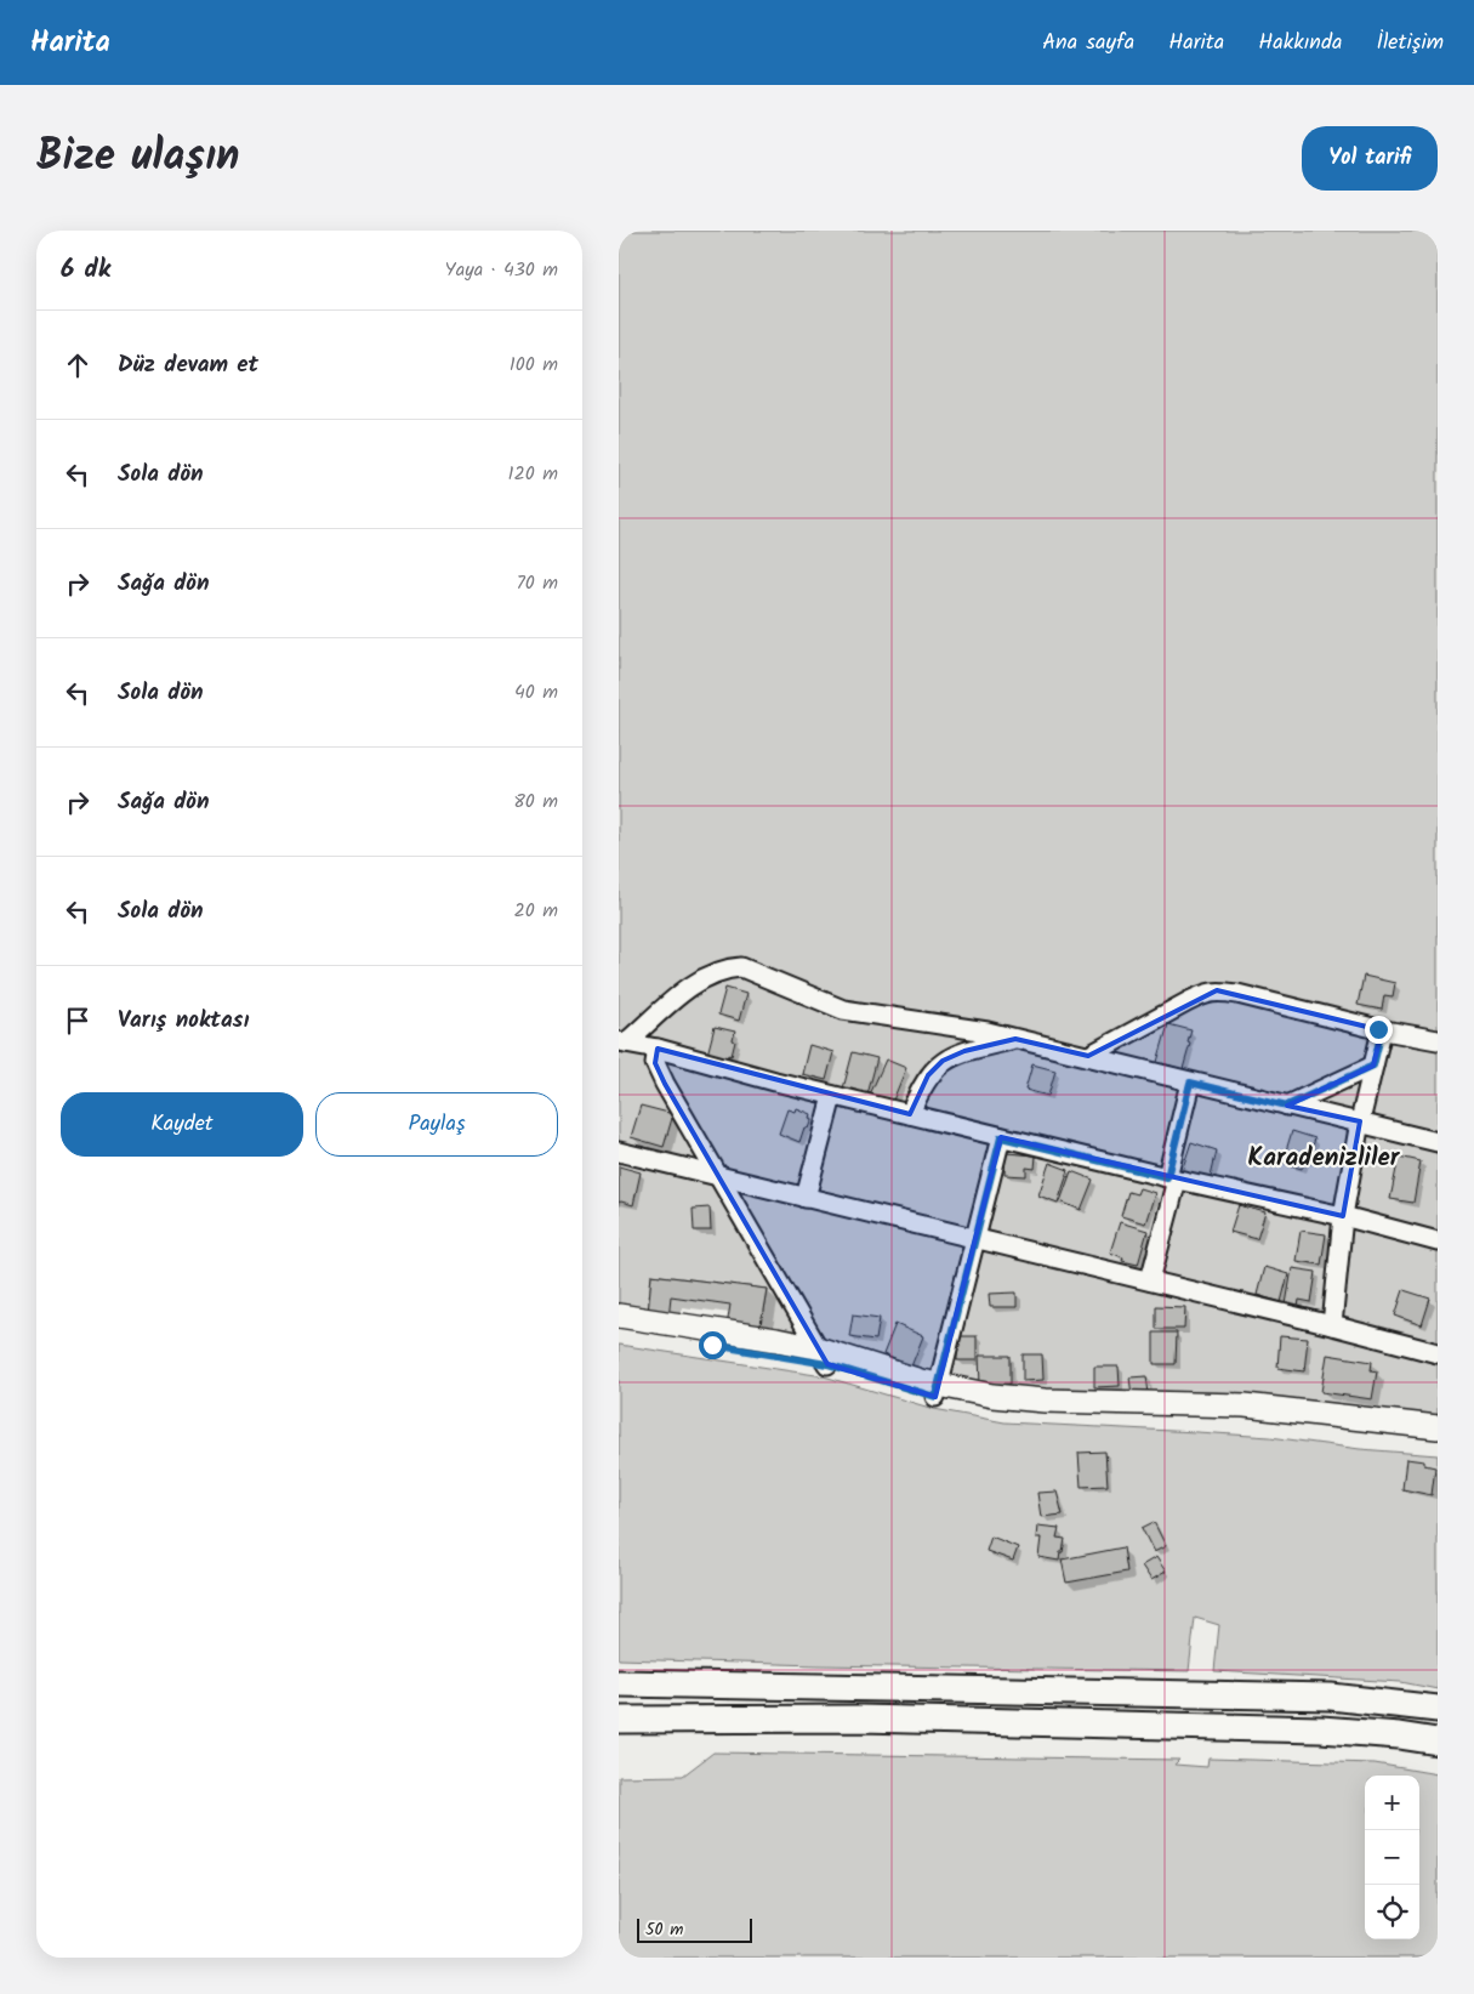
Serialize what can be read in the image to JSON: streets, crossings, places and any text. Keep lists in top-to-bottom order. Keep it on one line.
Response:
{"districts":["Karadenizliler"],"scale_bar":"50 m","page":{"header":"Harita","nav":["Ana sayfa","Harita","Hakkında","İletişim"],"title":"Bize ulaşın","buttons":["Yol tarifi",["Kaydet","Paylaş"]],"heading":["6 dk","Yaya · 430 m"],"list":[["Düz devam et","100 m"],["Sola dön","120 m"],["Sağa dön","70 m"],["Sola dön","40 m"],["Sağa dön","80 m"],["Sola dön","20 m"],"Varış noktası"],"map_buttons":["+","−"],"scale":"50 m"}}
